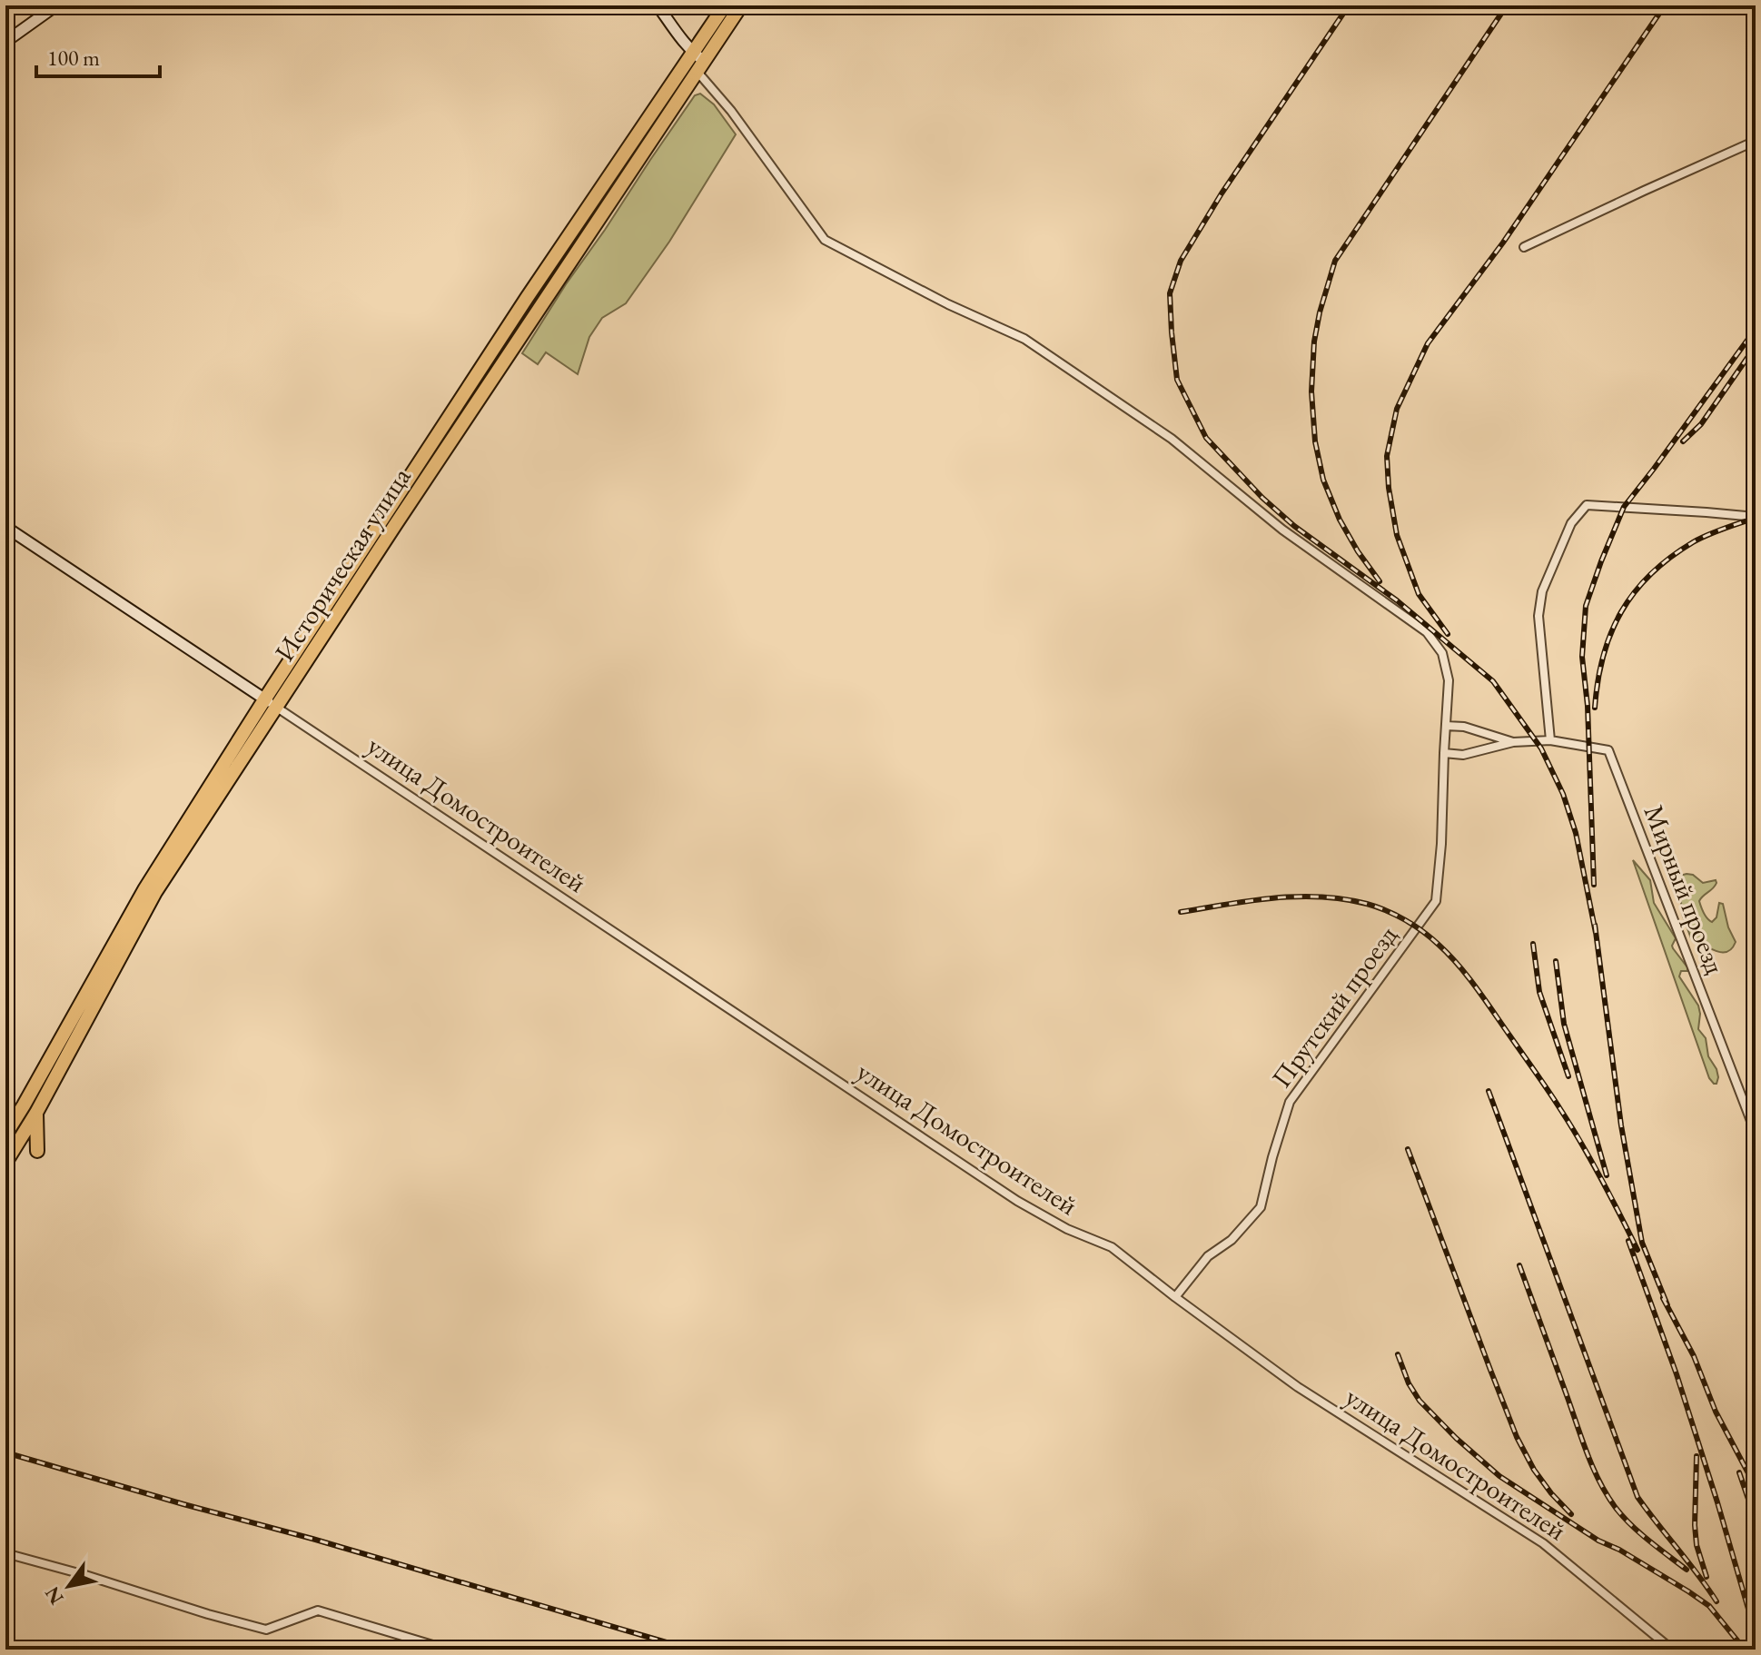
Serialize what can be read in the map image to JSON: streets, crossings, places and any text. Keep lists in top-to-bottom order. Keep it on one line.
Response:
{"streets":{"highway":["Историческая улица"],"main road":["улица Домостроителей"],"street":["Мирный проезд","Прутский проезд"]},"crossings":[["Историческая улица","улица Домостроителей"],["Историческая улица","Прутский проезд"],["улица Домостроителей","Прутский проезд"]],"scale_bar":"100 m","north":"bottom left"}
